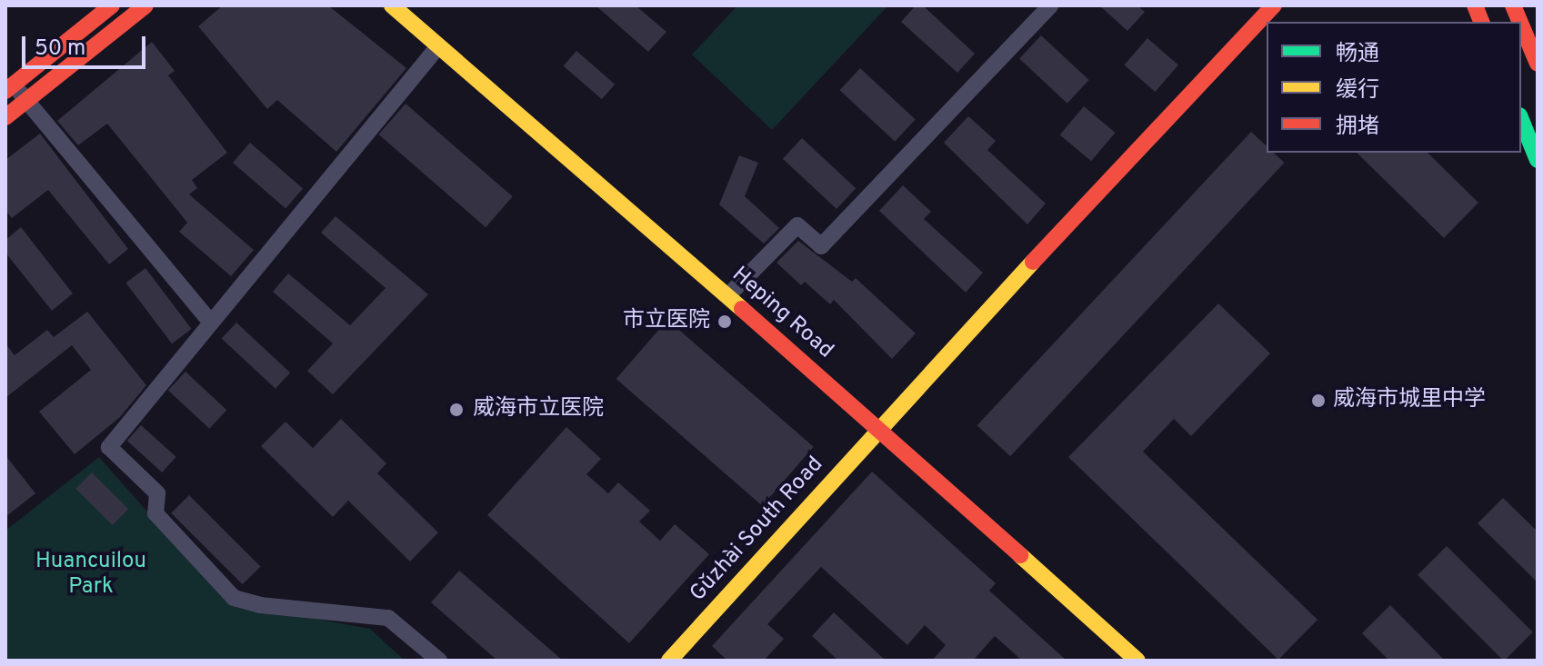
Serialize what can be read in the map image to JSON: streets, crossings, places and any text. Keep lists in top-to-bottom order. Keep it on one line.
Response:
{"streets":{"street":["Heping Road","Gǔzhài South Road"]},"crossings":[["Heping Road","Gǔzhài South Road"]],"parks":["Huancuilou Park"],"places":["市立医院","威海市城里中学","威海市立医院"],"legend":["畅通","缓行","拥堵"],"scale_bar":"50 m"}
